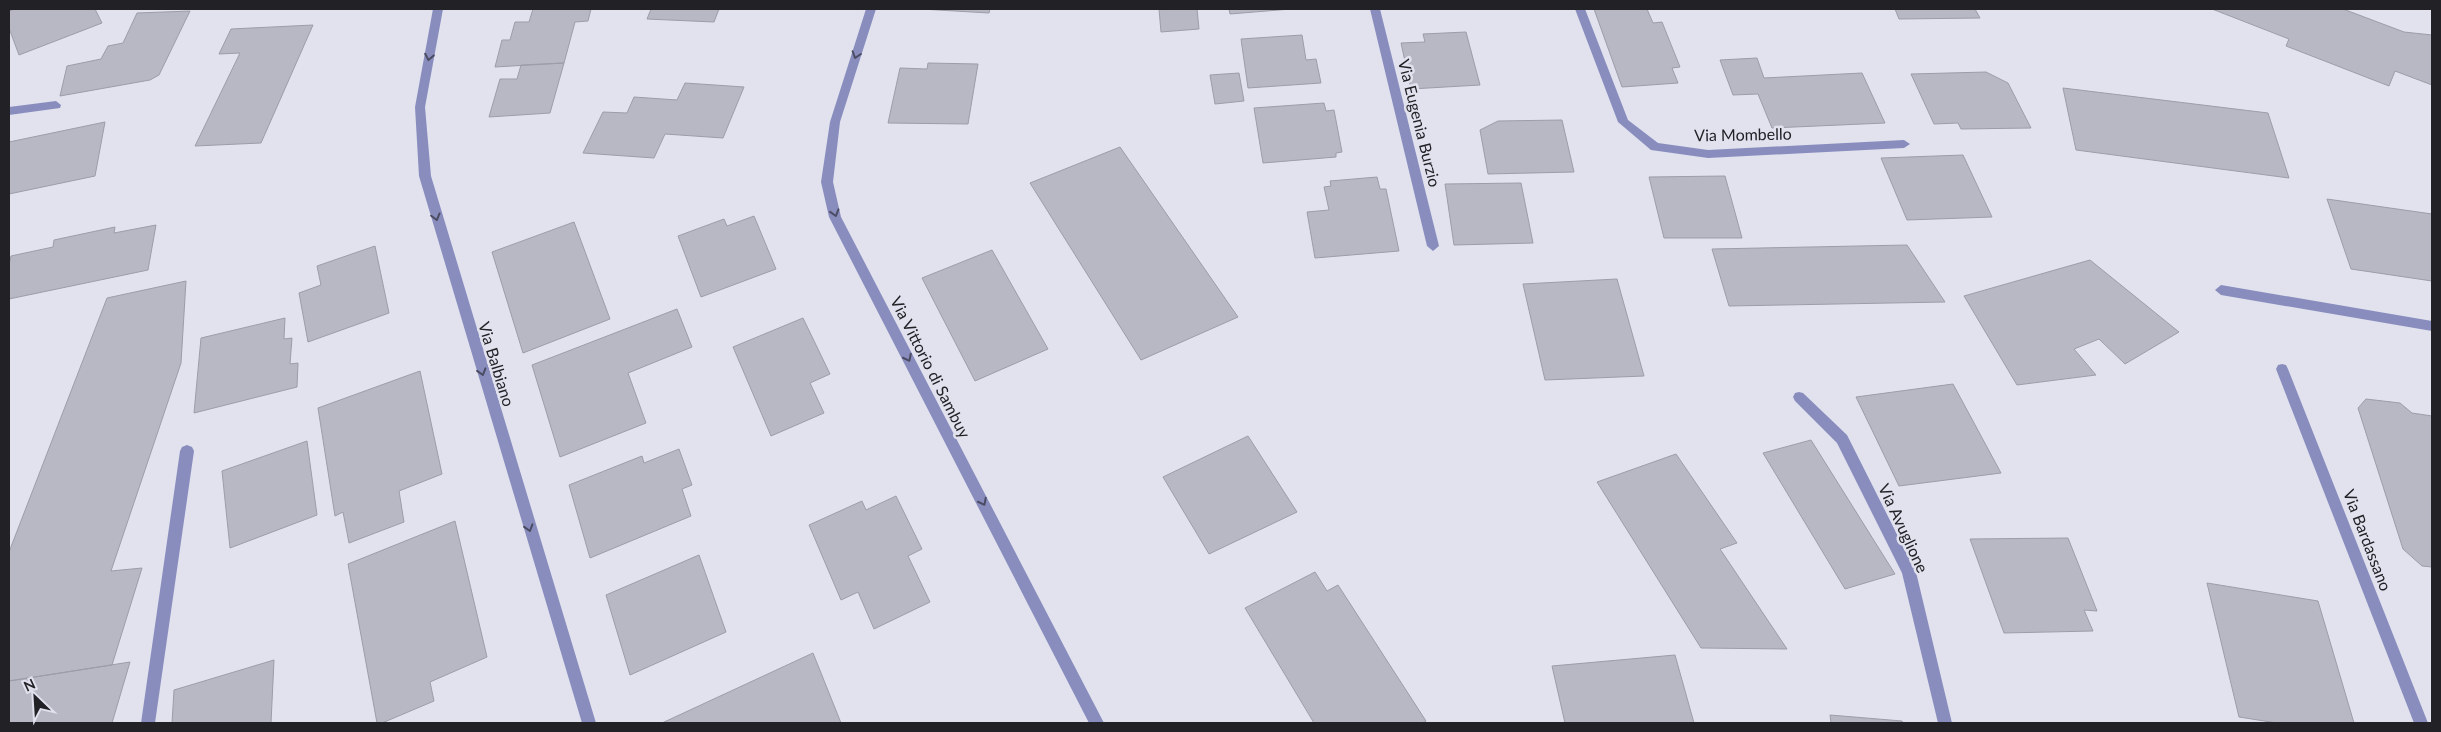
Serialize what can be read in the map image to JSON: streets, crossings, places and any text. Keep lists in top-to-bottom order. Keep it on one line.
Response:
{"streets":{"street":["Via Eugenia Burzio","Via Mombello","Via Balbiano","Via Vittorio di Sambuy","Via Avuglione","Via Bardassano"]},"one_way":["Via Balbiano","Via Vittorio di Sambuy"],"north":"top left"}
